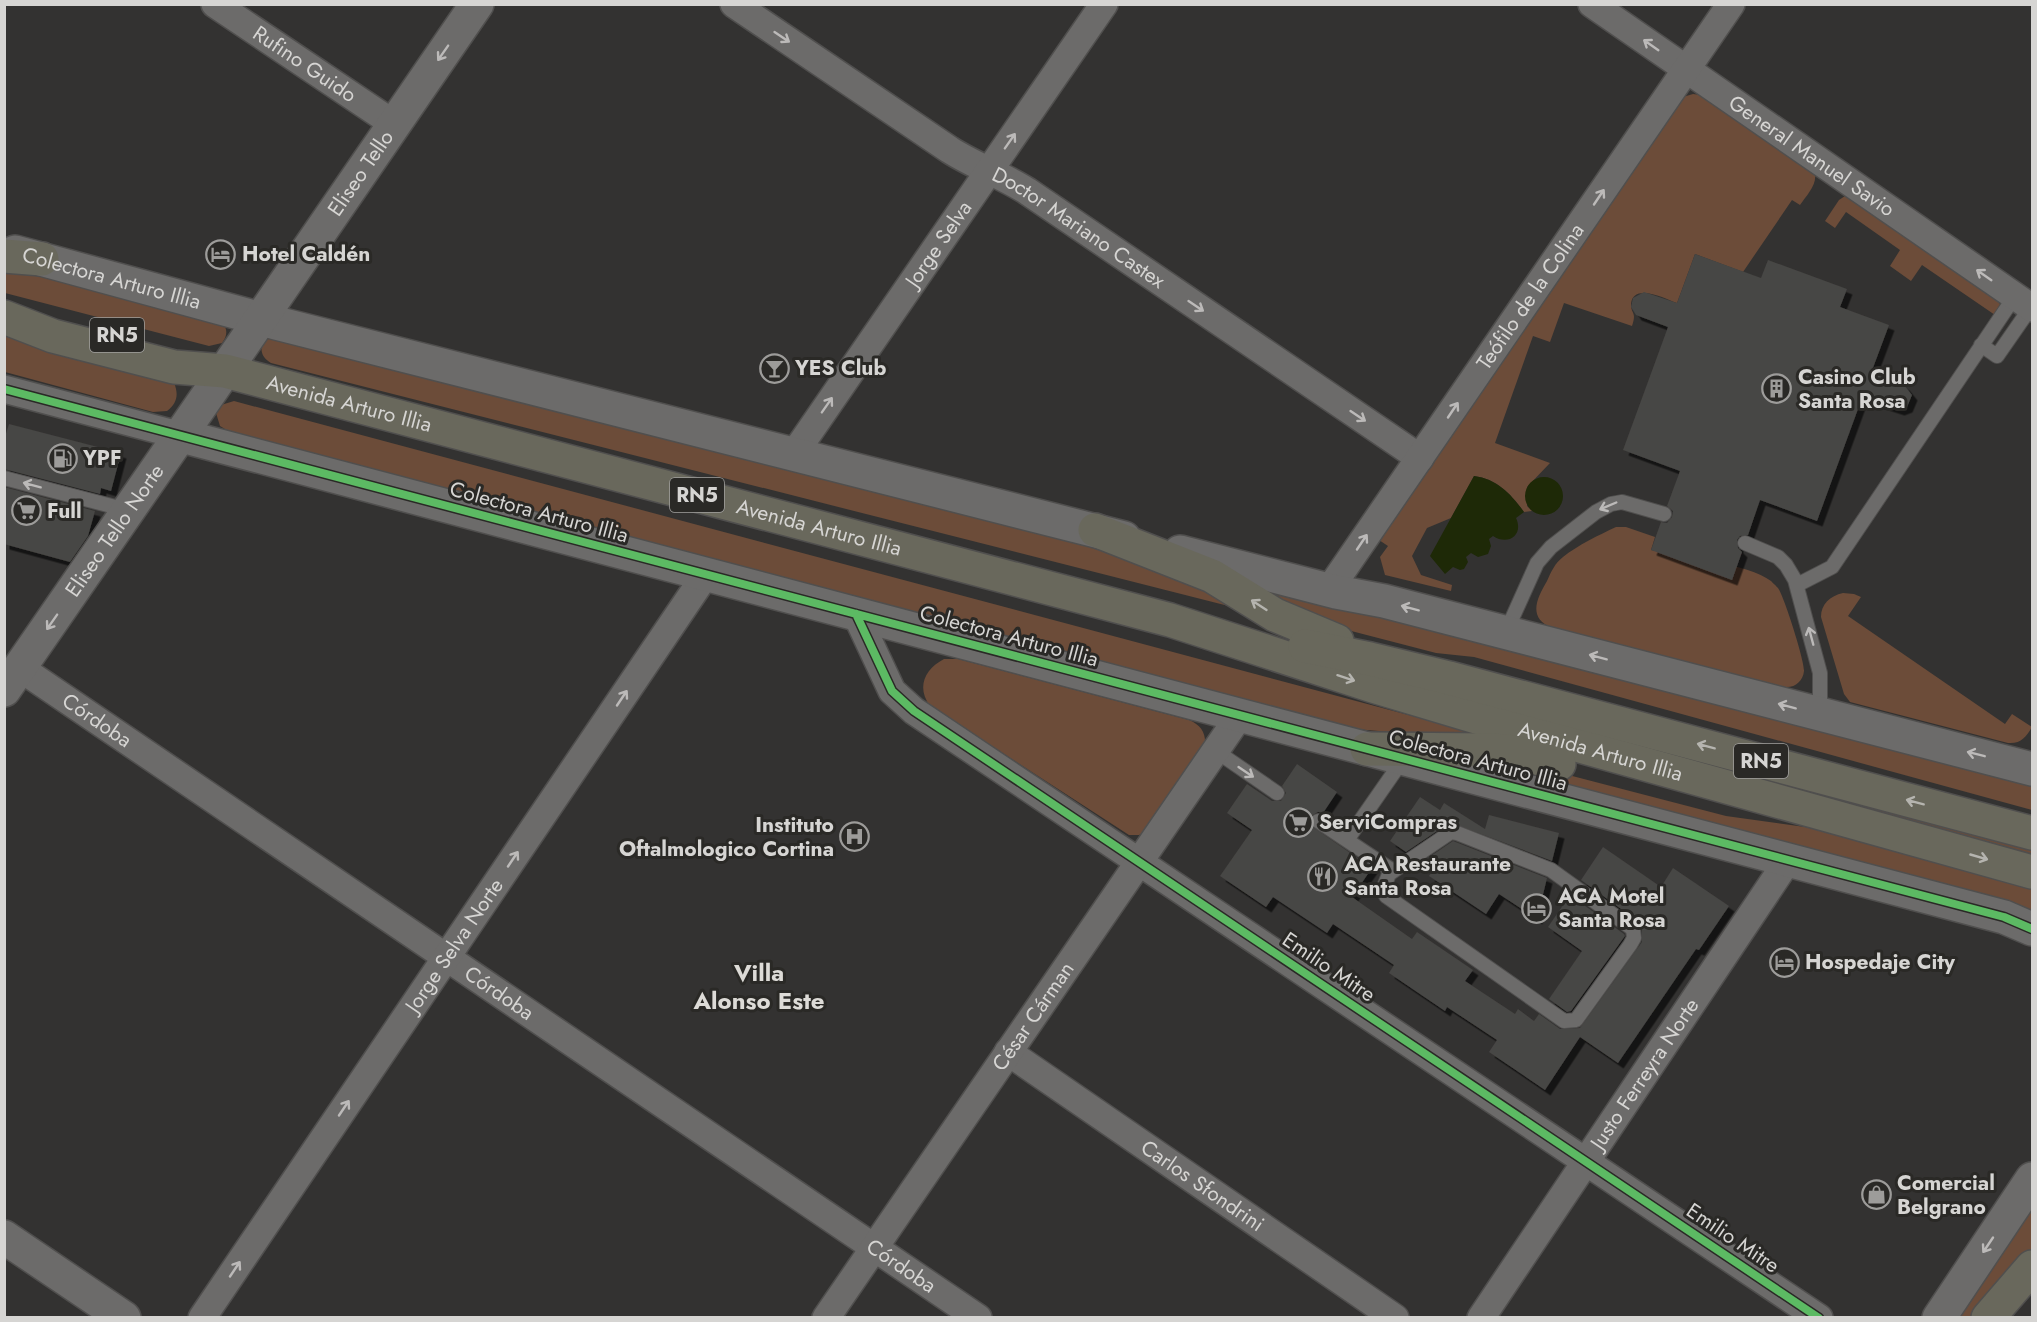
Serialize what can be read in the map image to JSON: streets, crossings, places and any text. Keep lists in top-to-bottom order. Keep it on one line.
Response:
{"streets":{"highway":["RN5","Avenida Arturo Illia"],"street":["Rufino Guido","General Manuel Savio","Eliseo Tello","Doctor Mariano Castex","Jorge Selva","Colectora Arturo Illia","Teófilo de la Colina","Eliseo Tello Norte","Córdoba","Jorge Selva Norte","Emilio Mitre","César Cárman","Justo Ferreyra Norte","Carlos Sfondrini"]},"crossings":[["Rufino Guido","Eliseo Tello"],["General Manuel Savio","Teófilo de la Colina"],["Eliseo Tello","Colectora Arturo Illia"],["Eliseo Tello","Avenida Arturo Illia"],["Eliseo Tello","Eliseo Tello Norte"],["Doctor Mariano Castex","Jorge Selva"],["Doctor Mariano Castex","Teófilo de la Colina"],["Jorge Selva","Colectora Arturo Illia"],["Colectora Arturo Illia","Teófilo de la Colina"],["Colectora Arturo Illia","Eliseo Tello Norte"],["Colectora Arturo Illia","Jorge Selva Norte"],["Colectora Arturo Illia","Emilio Mitre"],["Colectora Arturo Illia","César Cárman"],["Colectora Arturo Illia","Justo Ferreyra Norte"],["Avenida Arturo Illia","Eliseo Tello Norte"],["Eliseo Tello Norte","Córdoba"],["Córdoba","Jorge Selva Norte"],["Córdoba","César Cárman"],["Emilio Mitre","César Cárman"],["Emilio Mitre","Justo Ferreyra Norte"],["César Cárman","Carlos Sfondrini"]],"one_way":["General Manuel Savio","Doctor Mariano Castex","Jorge Selva","Teófilo de la Colina","Eliseo Tello Norte","Jorge Selva Norte"],"districts":["Villa Alonso Este"],"places":{"hotel":["Hotel Caldén","ACA Motel Santa Rosa","Hospedaje City"],"bar":["YES Club"],"building":["Casino Club Santa Rosa"],"fuel station":["YPF"],"supermarket":["Full","ServiCompras"],"hospital":["Instituto Oftalmologico Cortina"],"restaurant":["ACA Restaurante Santa Rosa"],"shop":["Comercial Belgrano"]}}
